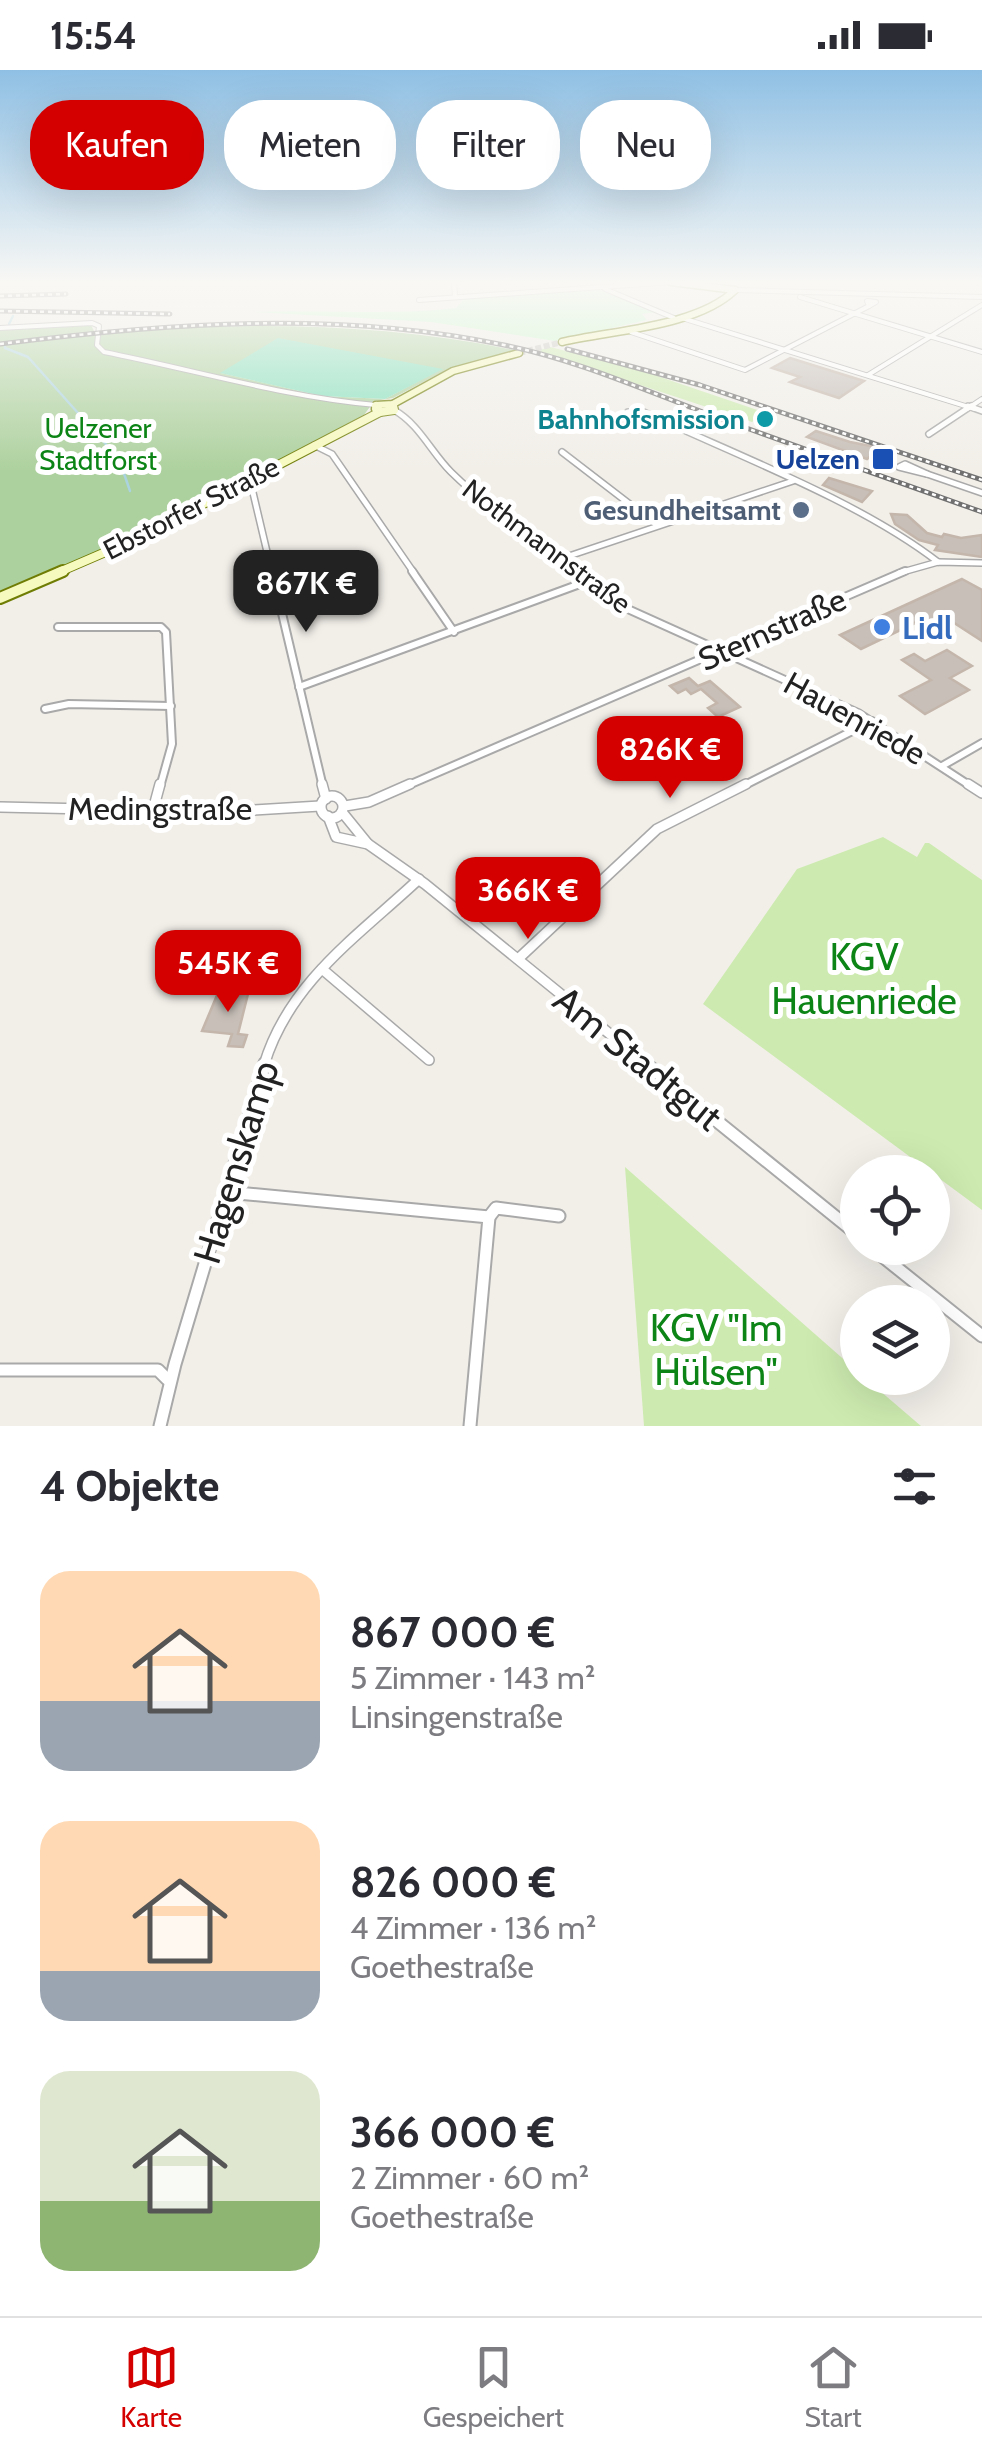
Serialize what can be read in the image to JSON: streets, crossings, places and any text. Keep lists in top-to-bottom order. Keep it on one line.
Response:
{"streets":{"main road":["Ebstorfer Straße"],"street":["Nothmannstraße","Sternstraße","Hauenriede","Medingstraße","Am Stadtgut","Hagenskamp"]},"crossings":[["Ebstorfer Straße","Nothmannstraße"],["Nothmannstraße","Sternstraße"],["Nothmannstraße","Hauenriede"],["Sternstraße","Hauenriede"],["Am Stadtgut","Hagenskamp"]],"parks":["Uelzener Stadtforst","KGV Hauenriede","KGV \"Im Hülsen\""],"places":{"other":["Bahnhofsmission","Gesundheitsamt","Lidl"],"transit":["Uelzen"]},"page":{"status":"15:54","chip":["Kaufen","Mieten","Filter","Neu"],"price":["867K €","826K €","366K €","545K €"],"heading":"4 Objekte","list":[{"name":"867 000 €","note":"5 Zimmer · 143 m² · Linsingenstraße"},{"name":"826 000 €","note":"4 Zimmer · 136 m² · Goethestraße"},{"name":"366 000 €","note":"2 Zimmer · 60 m² · Goethestraße"}],"tabs":["Karte","Gespeichert","Start"]}}
